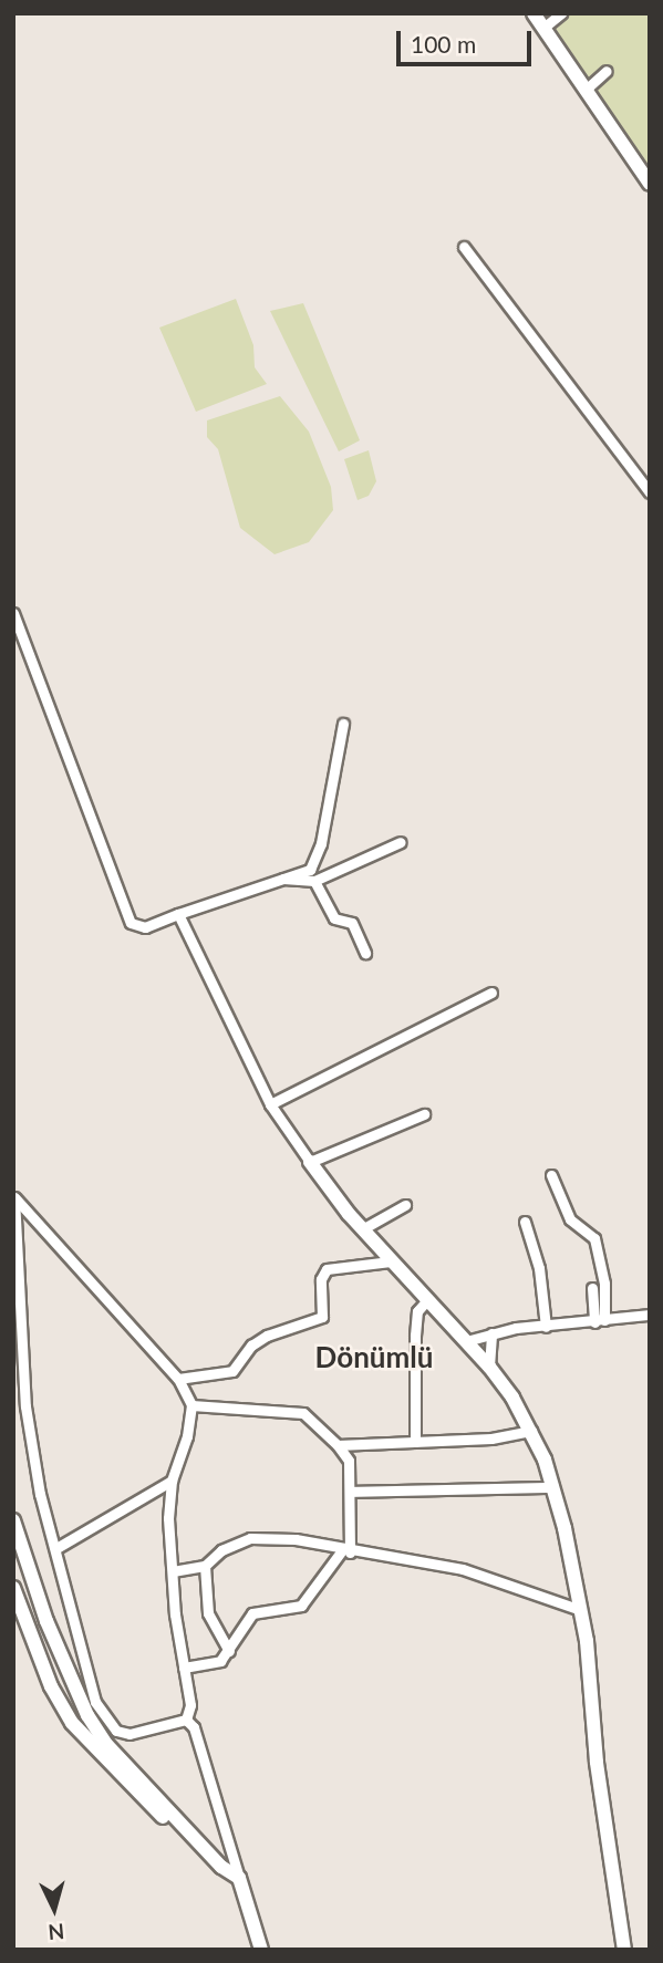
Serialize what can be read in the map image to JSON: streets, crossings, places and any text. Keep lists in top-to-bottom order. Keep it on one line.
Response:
{"districts":["Dönümlü"],"scale_bar":"100 m","north":"bottom"}
